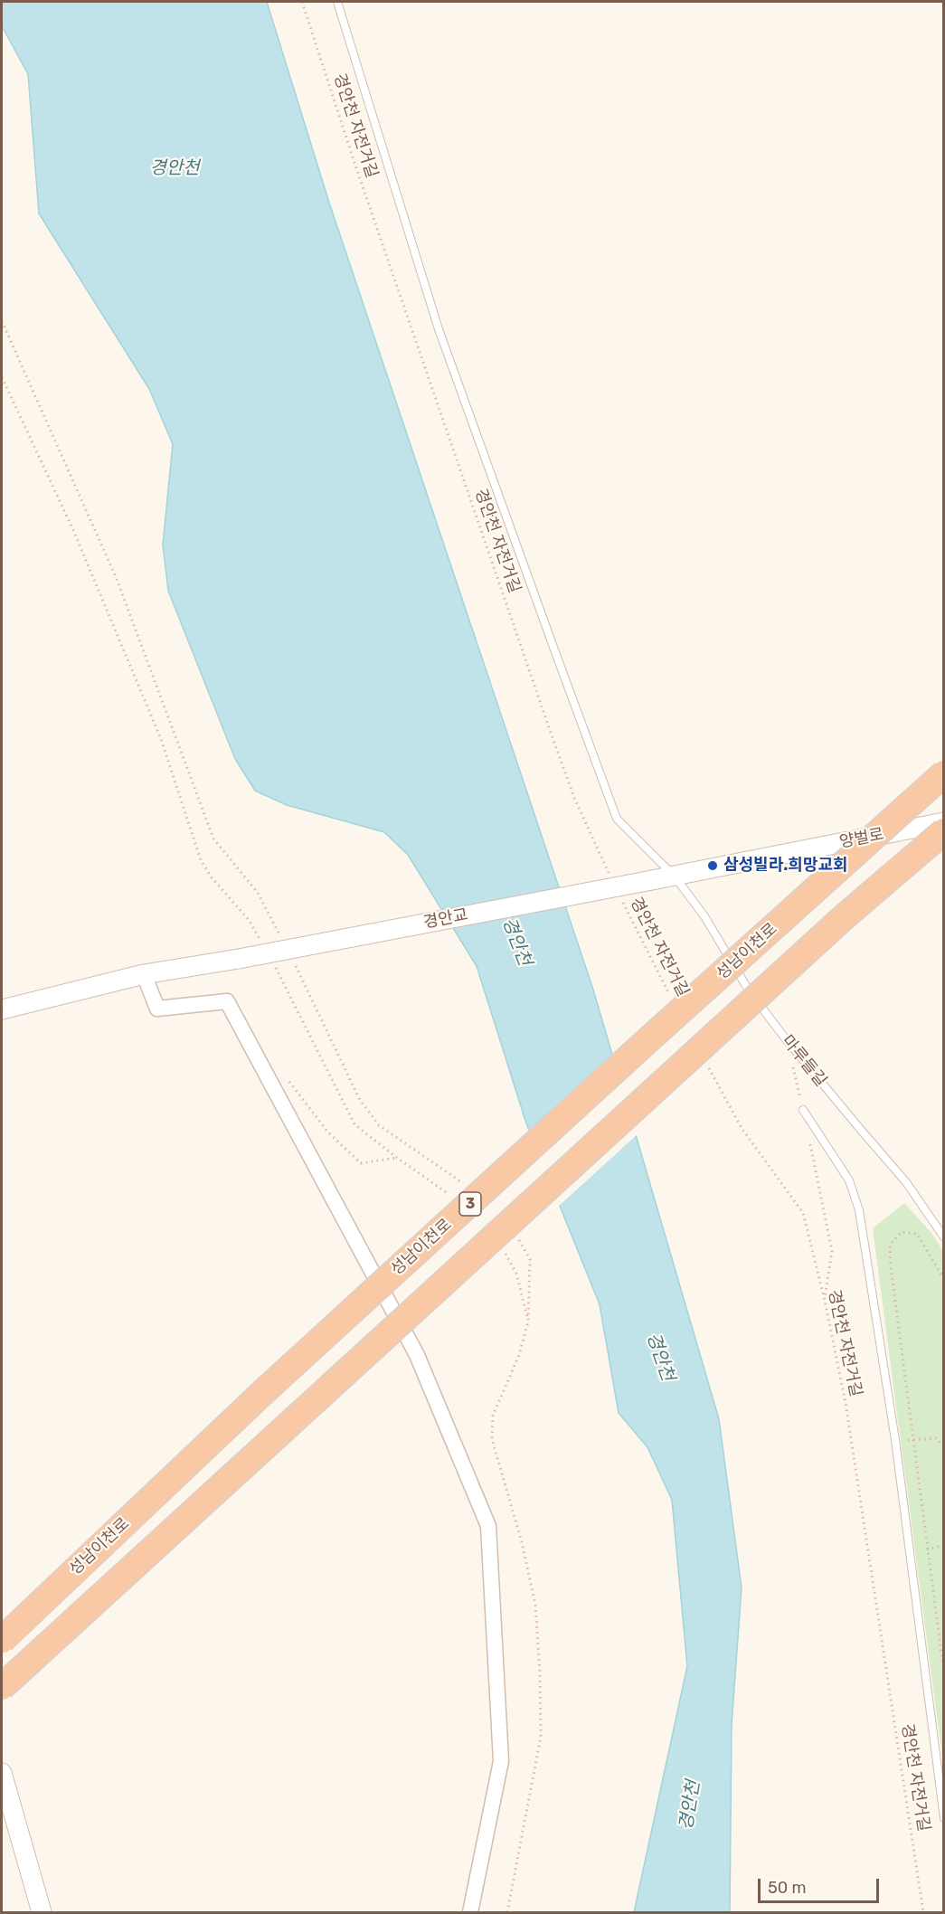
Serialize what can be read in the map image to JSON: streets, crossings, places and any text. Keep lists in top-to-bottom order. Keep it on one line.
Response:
{"streets":{"highway":["성남이천로","3"],"street":["양벌로","경안교"],"lane":["마루들길"],"path":["경안천 자전거길"]},"crossings":[["양벌로","경안교"],["양벌로","마루들길"]],"water":["경안천"],"places":["삼성빌라.희망교회"],"scale_bar":"50 m"}
